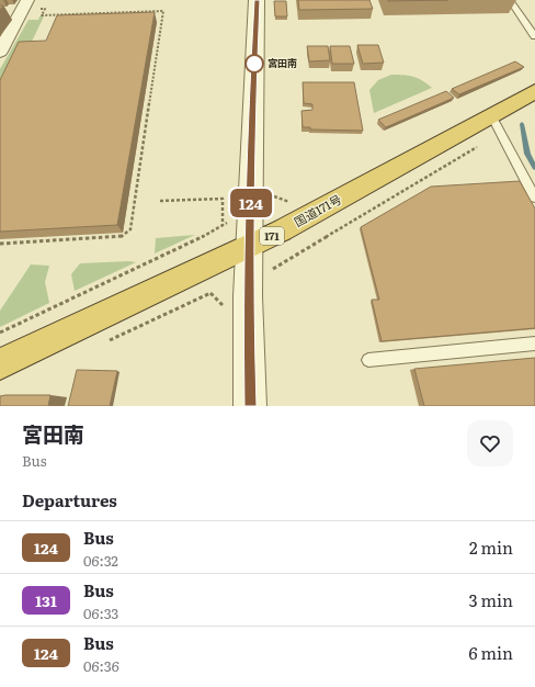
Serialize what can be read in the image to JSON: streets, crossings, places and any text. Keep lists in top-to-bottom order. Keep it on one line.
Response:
{"streets":{"highway":["国道171号","171"]},"places":["宮田南"],"lines":["bus line 124"],"page":{"on_map":"124","heading":[["宮田南","Bus"],"Departures"],"list":[{"mark":"124","name":"Bus","note":"06:32","value":"2 min"},{"mark":"131","name":"Bus","note":"06:33","value":"3 min"},{"mark":"124","name":"Bus","note":"06:36","value":"6 min"}]}}
